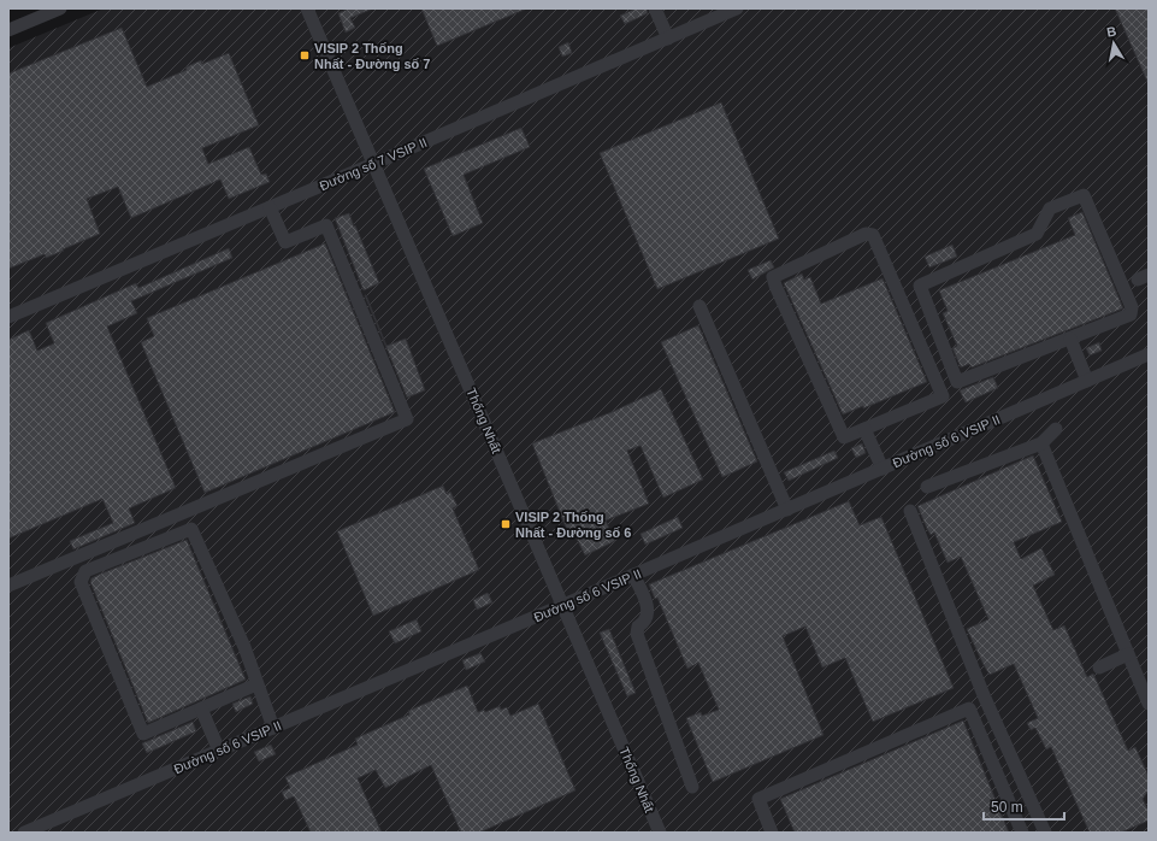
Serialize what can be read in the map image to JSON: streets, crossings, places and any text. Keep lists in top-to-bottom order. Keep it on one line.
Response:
{"streets":{"street":["Đường số 7 VSIP II","Thống Nhất","Đường số 6 VSIP II"]},"crossings":[["Đường số 7 VSIP II","Thống Nhất"],["Thống Nhất","Đường số 6 VSIP II"]],"places":{"transit":["VISIP 2 Thống Nhất - Đường số 7","VISIP 2 Thống Nhất - Đường số 6"]},"scale_bar":"50 m","north":"top"}
